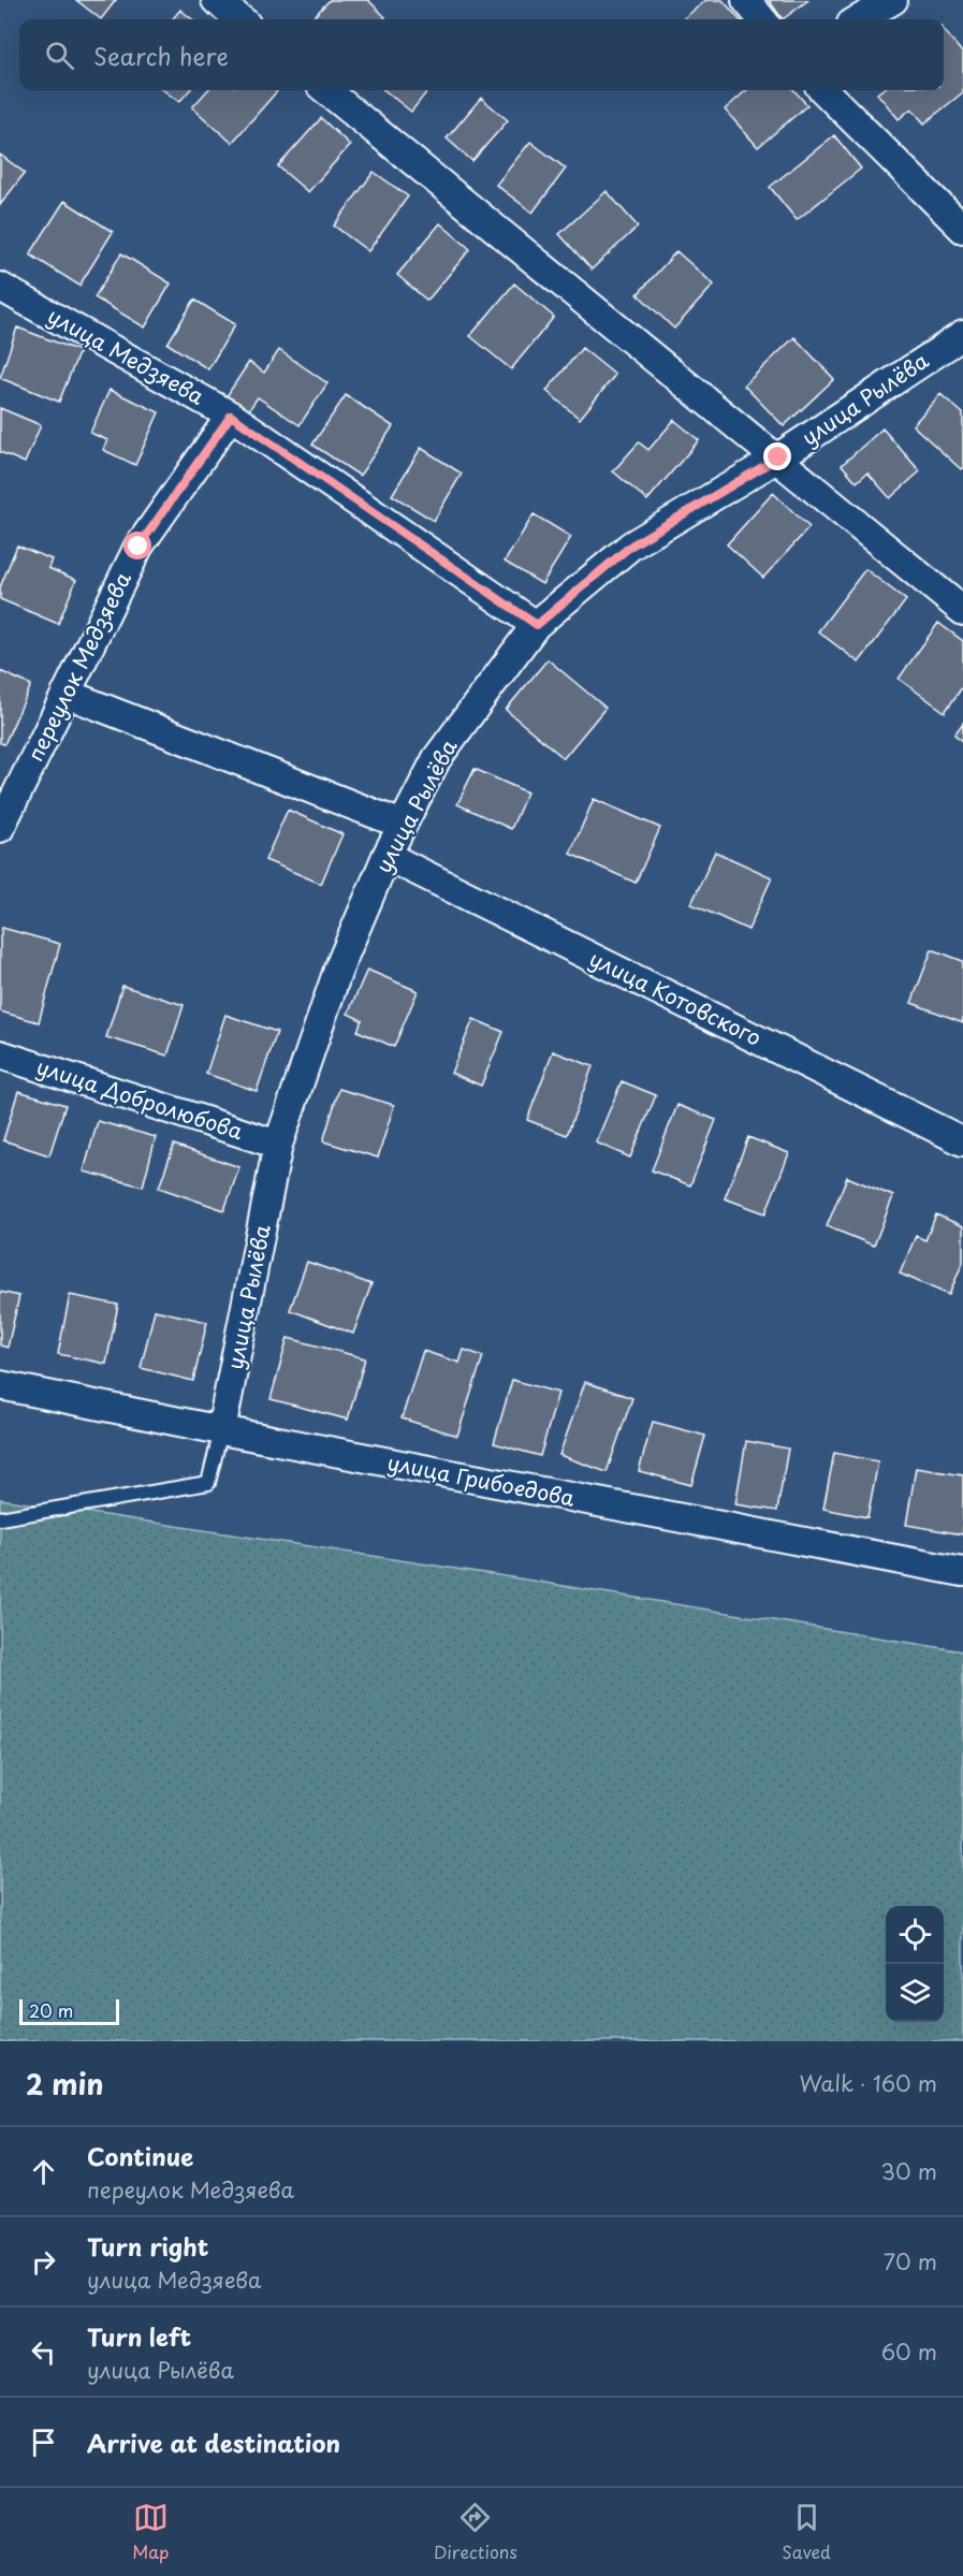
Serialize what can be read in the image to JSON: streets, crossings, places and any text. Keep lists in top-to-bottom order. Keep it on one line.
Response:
{"streets":{"street":["улица Медзяева","улица Рылёва","переулок Медзяева","улица Котовского","улица Добролюбова","улица Грибоедова"]},"crossings":[["улица Медзяева","улица Рылёва"],["улица Медзяева","переулок Медзяева"],["улица Рылёва","улица Котовского"],["улица Рылёва","улица Добролюбова"],["улица Рылёва","улица Грибоедова"]],"scale_bar":"20 m","page":{"search":"Search here","scale":"20 m","heading":["2 min","Walk · 160 m"],"list":[["Continue","переулок Медзяева","30 m"],["Turn right","улица Медзяева","70 m"],["Turn left","улица Рылёва","60 m"],"Arrive at destination"],"nav":["Map","Directions","Saved"]}}
